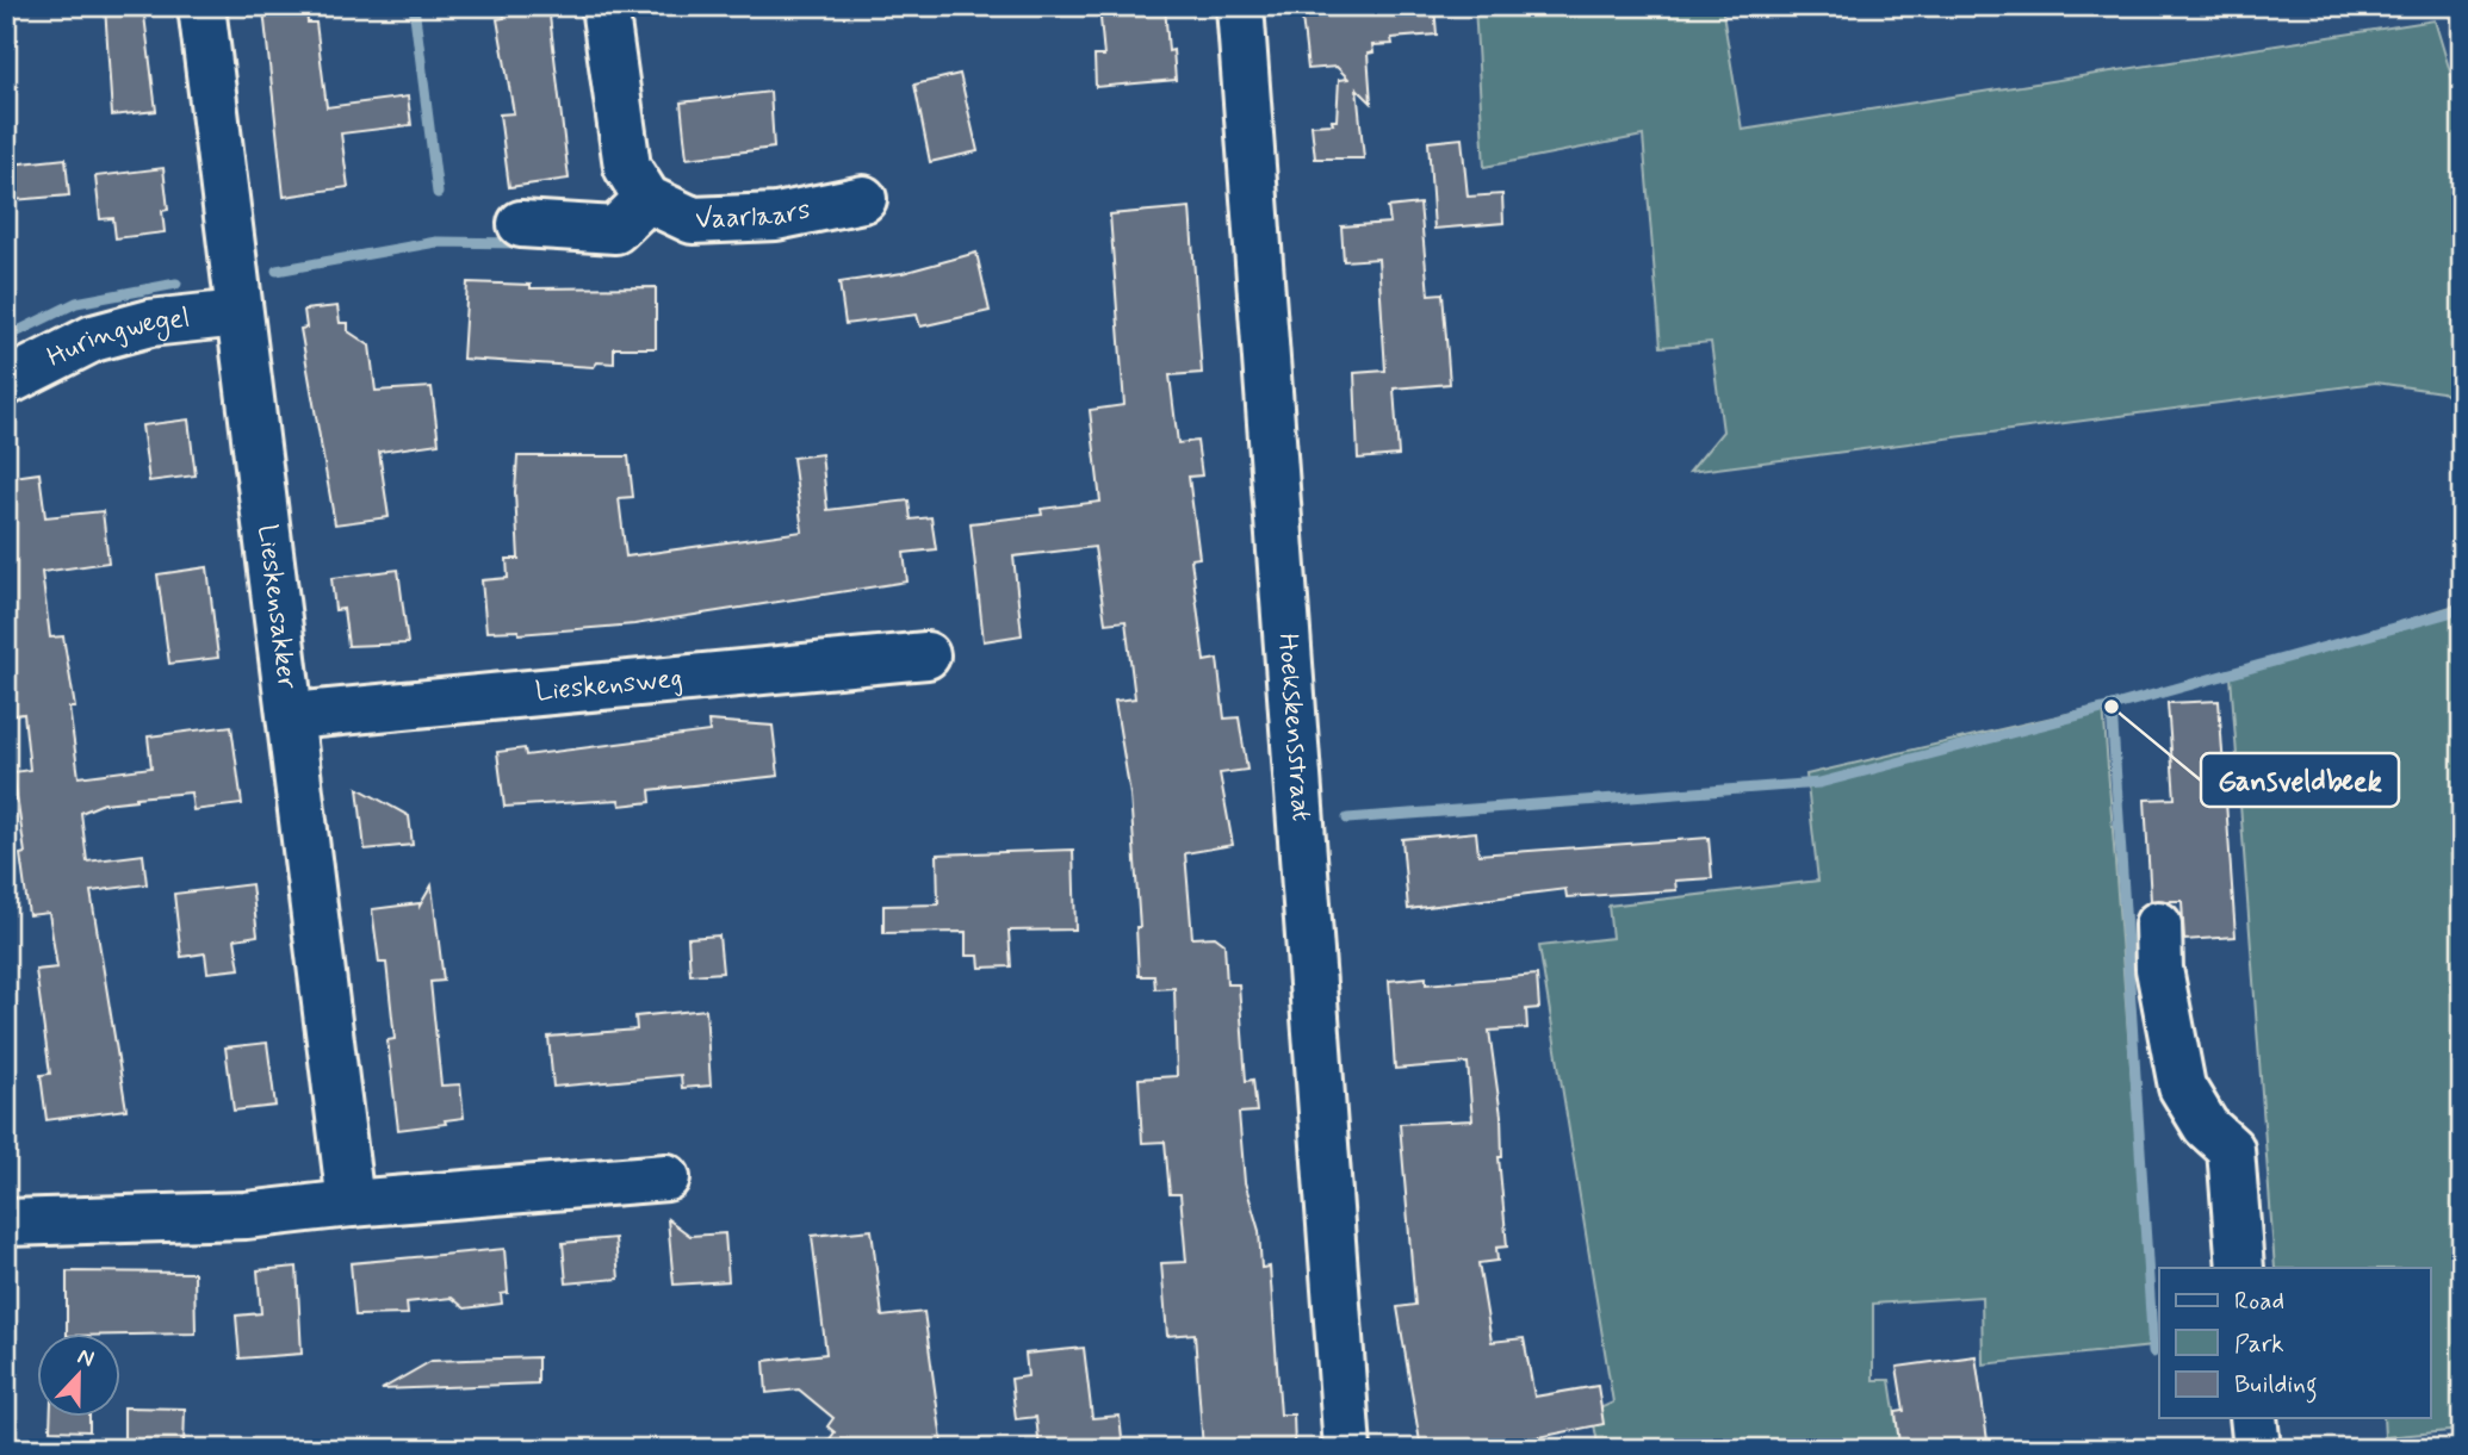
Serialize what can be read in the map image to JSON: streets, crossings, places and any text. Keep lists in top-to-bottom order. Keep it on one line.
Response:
{"streets":{"street":["Vaarlaars","Huringwegel","Lieskensakker","Lieskensweg","Hoekskensstraat"]},"crossings":[["Huringwegel","Lieskensakker"],["Lieskensakker","Lieskensweg"]],"places":["Gansveldbeek"],"legend":["Road","Park","Building"],"north":"top"}
